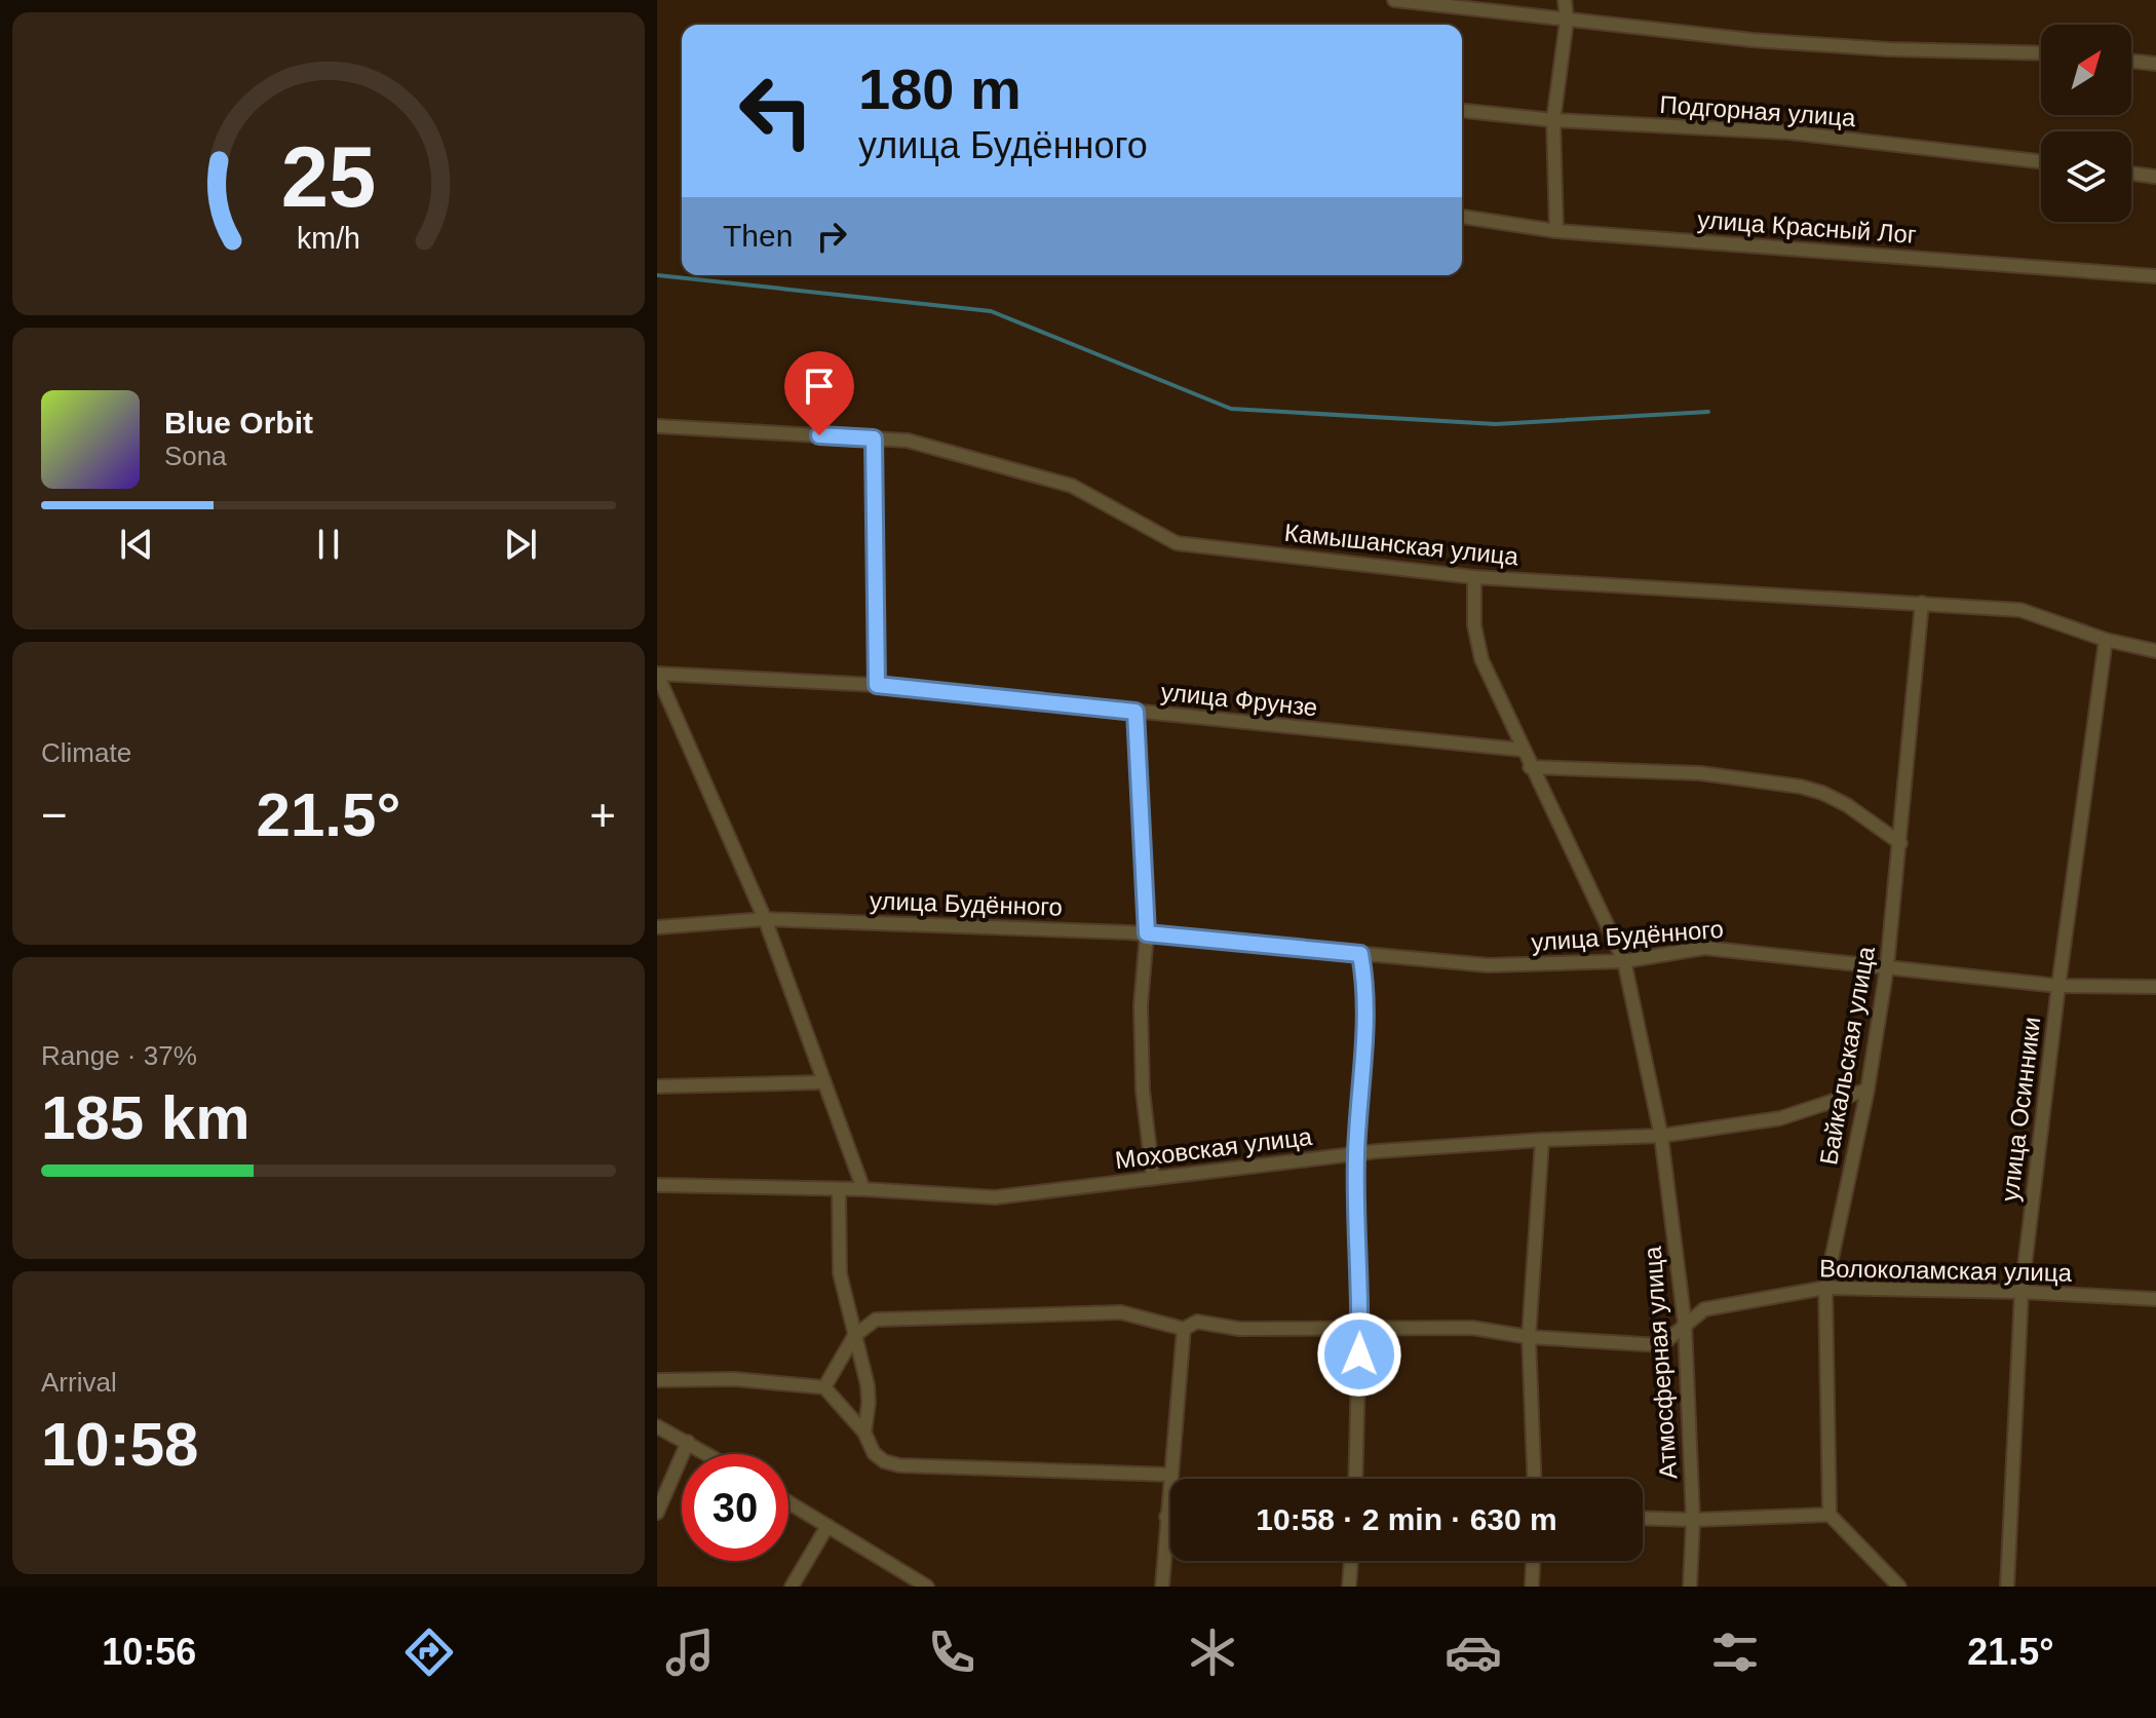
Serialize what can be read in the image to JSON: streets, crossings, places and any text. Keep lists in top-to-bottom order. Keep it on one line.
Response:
{"streets":{"street":["Подгорная улица","улица Красный Лог","Камышанская улица","улица Фрунзе","улица Будённого","Байкальская улица","улица Осинники","Моховская улица","Волоколамская улица","Атмосферная улица"]},"crossings":[["Камышанская улица","Байкальская улица"],["Камышанская улица","улица Осинники"],["Камышанская улица","Атмосферная улица"],["улица Фрунзе","Атмосферная улица"],["улица Будённого","Байкальская улица"],["улица Будённого","улица Осинники"],["улица Будённого","Атмосферная улица"],["Байкальская улица","Моховская улица"],["Байкальская улица","Волоколамская улица"],["улица Осинники","Волоколамская улица"],["Моховская улица","Атмосферная улица"],["Волоколамская улица","Атмосферная улица"]],"north":"top right","page":{"turn":["180 m","улица Будённого"],"then":"Then","song":["Blue Orbit","Sona"],"tile":["Climate",["Range · 37%","185 km"],["Arrival","10:58"]],"heat":["−","21.5°","+"],"limit":"30","trip":"10:58 · 2 min · 630 m","tabs":["10:56","21.5°"],"gauge":["25","km/h"]}}
